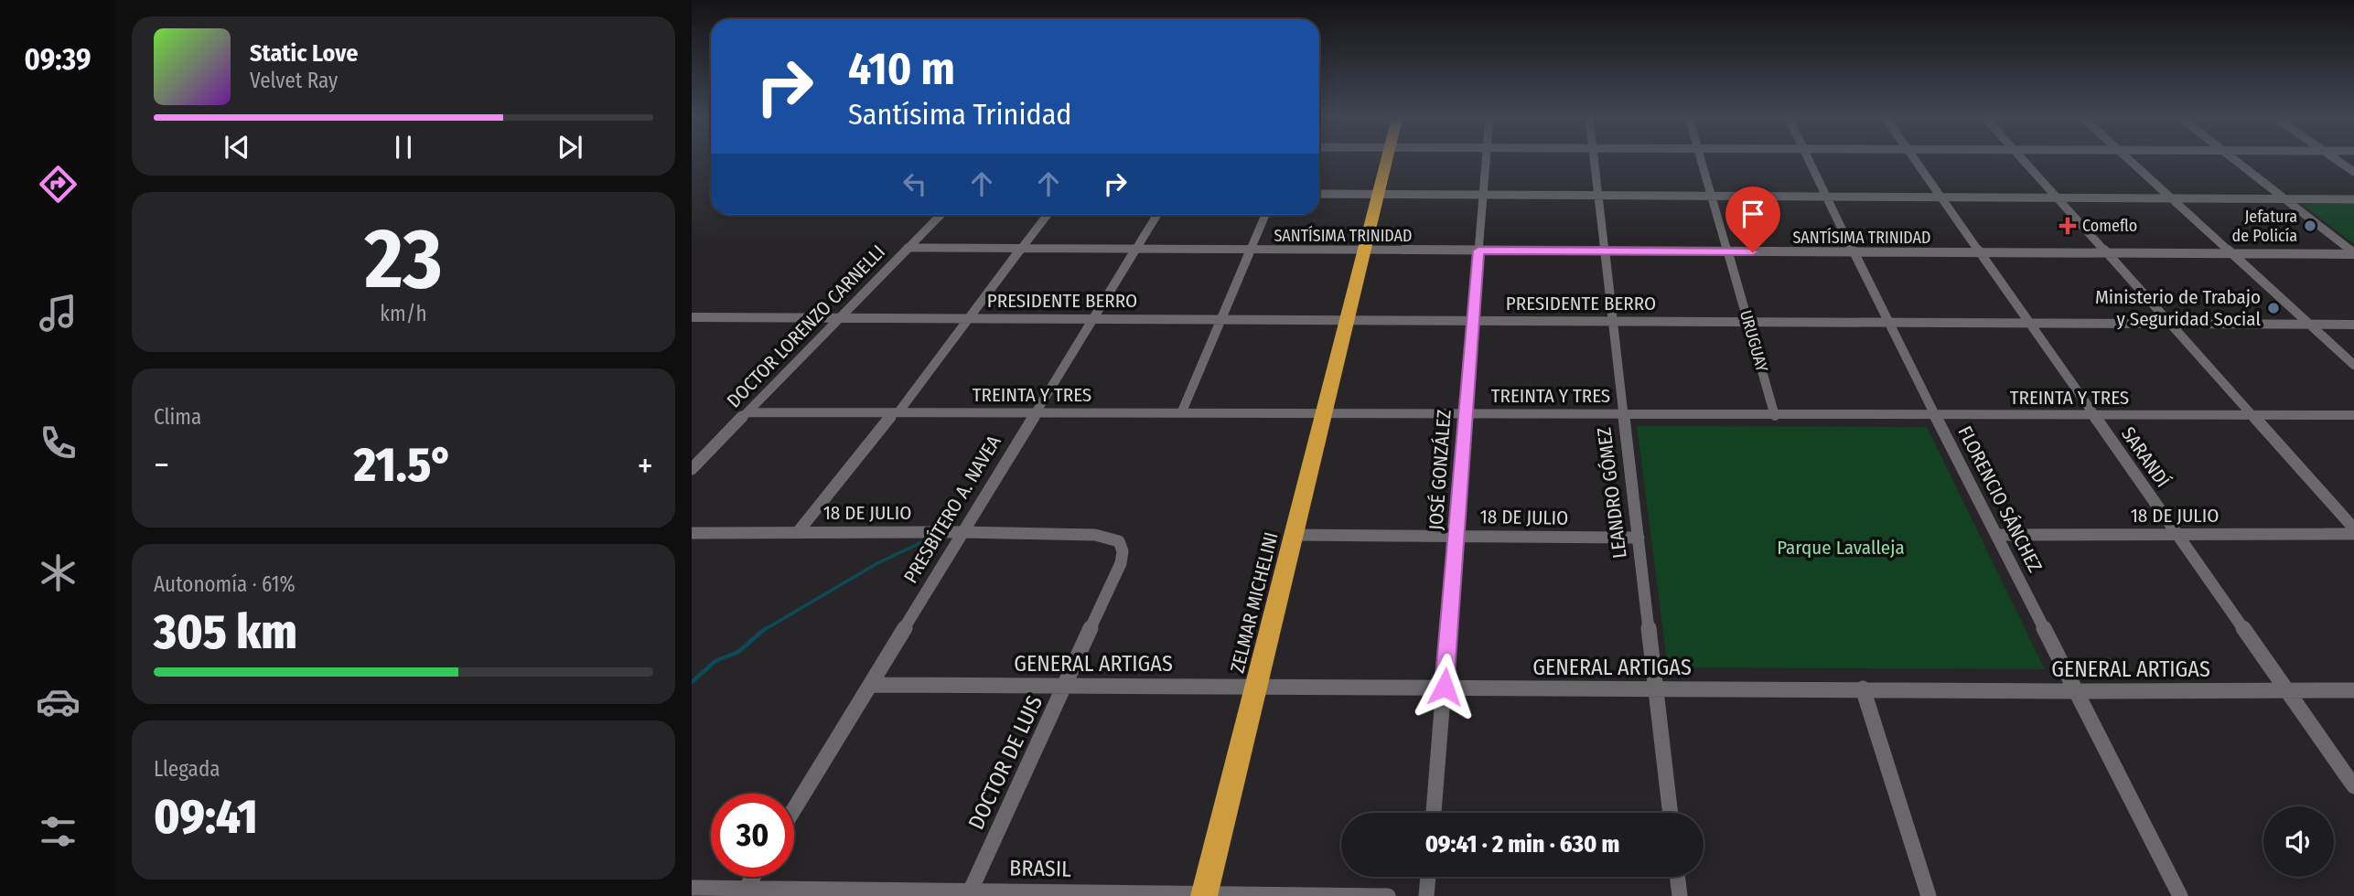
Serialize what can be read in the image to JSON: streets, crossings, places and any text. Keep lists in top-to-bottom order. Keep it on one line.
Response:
{"streets":{"highway":["ZELMAR MICHELINI"],"street":["SANTÍSIMA TRINIDAD","PRESIDENTE BERRO","DOCTOR LORENZO CARNELLI","URUGUAY","TREINTA Y TRES","SARANDÍ","JOSÉ GONZÁLEZ","LEANDRO GÓMEZ","FLORENCIO SÁNCHEZ","PRESBÍTERO A. NAVEA","18 DE JULIO","GENERAL ARTIGAS","DOCTOR DE LUIS","BRASIL"]},"crossings":[["SANTÍSIMA TRINIDAD","DOCTOR LORENZO CARNELLI"],["SANTÍSIMA TRINIDAD","URUGUAY"],["SANTÍSIMA TRINIDAD","SARANDÍ"],["SANTÍSIMA TRINIDAD","JOSÉ GONZÁLEZ"],["SANTÍSIMA TRINIDAD","LEANDRO GÓMEZ"],["SANTÍSIMA TRINIDAD","FLORENCIO SÁNCHEZ"],["SANTÍSIMA TRINIDAD","PRESBÍTERO A. NAVEA"],["SANTÍSIMA TRINIDAD","ZELMAR MICHELINI"],["PRESIDENTE BERRO","DOCTOR LORENZO CARNELLI"],["PRESIDENTE BERRO","URUGUAY"],["PRESIDENTE BERRO","SARANDÍ"],["PRESIDENTE BERRO","JOSÉ GONZÁLEZ"],["PRESIDENTE BERRO","LEANDRO GÓMEZ"],["PRESIDENTE BERRO","FLORENCIO SÁNCHEZ"],["PRESIDENTE BERRO","PRESBÍTERO A. NAVEA"],["PRESIDENTE BERRO","ZELMAR MICHELINI"],["DOCTOR LORENZO CARNELLI","TREINTA Y TRES"],["URUGUAY","TREINTA Y TRES"],["TREINTA Y TRES","SARANDÍ"],["TREINTA Y TRES","JOSÉ GONZÁLEZ"],["TREINTA Y TRES","LEANDRO GÓMEZ"],["TREINTA Y TRES","FLORENCIO SÁNCHEZ"],["TREINTA Y TRES","PRESBÍTERO A. NAVEA"],["TREINTA Y TRES","ZELMAR MICHELINI"],["SARANDÍ","18 DE JULIO"],["SARANDÍ","GENERAL ARTIGAS"],["JOSÉ GONZÁLEZ","18 DE JULIO"],["JOSÉ GONZÁLEZ","GENERAL ARTIGAS"],["LEANDRO GÓMEZ","18 DE JULIO"],["LEANDRO GÓMEZ","GENERAL ARTIGAS"],["FLORENCIO SÁNCHEZ","18 DE JULIO"],["FLORENCIO SÁNCHEZ","GENERAL ARTIGAS"],["PRESBÍTERO A. NAVEA","18 DE JULIO"],["PRESBÍTERO A. NAVEA","GENERAL ARTIGAS"],["18 DE JULIO","ZELMAR MICHELINI"],["18 DE JULIO","DOCTOR DE LUIS"],["ZELMAR MICHELINI","GENERAL ARTIGAS"],["ZELMAR MICHELINI","BRASIL"],["GENERAL ARTIGAS","DOCTOR DE LUIS"],["DOCTOR DE LUIS","BRASIL"]],"parks":["Parque Lavalleja"],"places":{"health":["Comeflo"],"other":["Jefatura de Policía","Ministerio de Trabajo y Seguridad Social"]},"page":{"tabs":"09:39","turn":["410 m","Santísima Trinidad"],"song":["Static Love","Velvet Ray"],"tile":[["23","km/h"],"Clima",["Autonomía · 61%","305 km"],["Llegada","09:41"]],"heat":["−","21.5°","+"],"limit":"30","trip":"09:41 · 2 min · 630 m"}}
